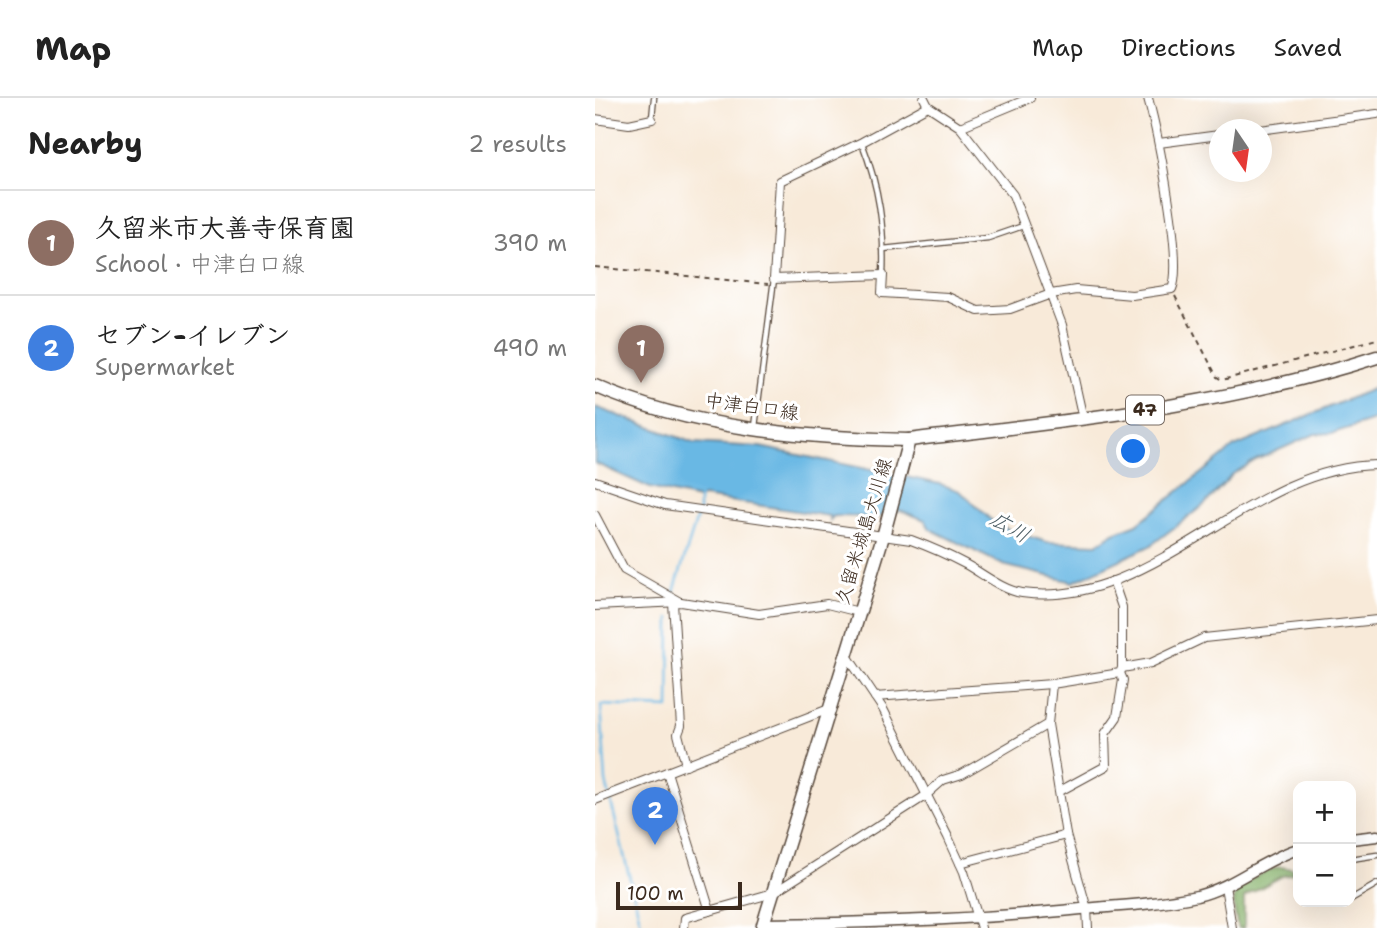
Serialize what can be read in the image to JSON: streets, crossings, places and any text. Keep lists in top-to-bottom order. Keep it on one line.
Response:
{"streets":{"main road":["中津白口線","47","久留米城島大川線"]},"crossings":[["中津白口線","久留米城島大川線"]],"water":["広川"],"scale_bar":"100 m","north":"bottom","page":{"header":"Map","nav":["Map","Directions","Saved"],"heading":["Nearby","2 results"],"list":[{"mark":"1","name":"久留米市大善寺保育園","note":"School · 中津白口線","value":"390 m"},{"mark":"2","name":"セブン-イレブン","note":"Supermarket","value":"490 m"}],"pins":["1","2"],"map_buttons":["+","−"],"scale":"100 m"}}
